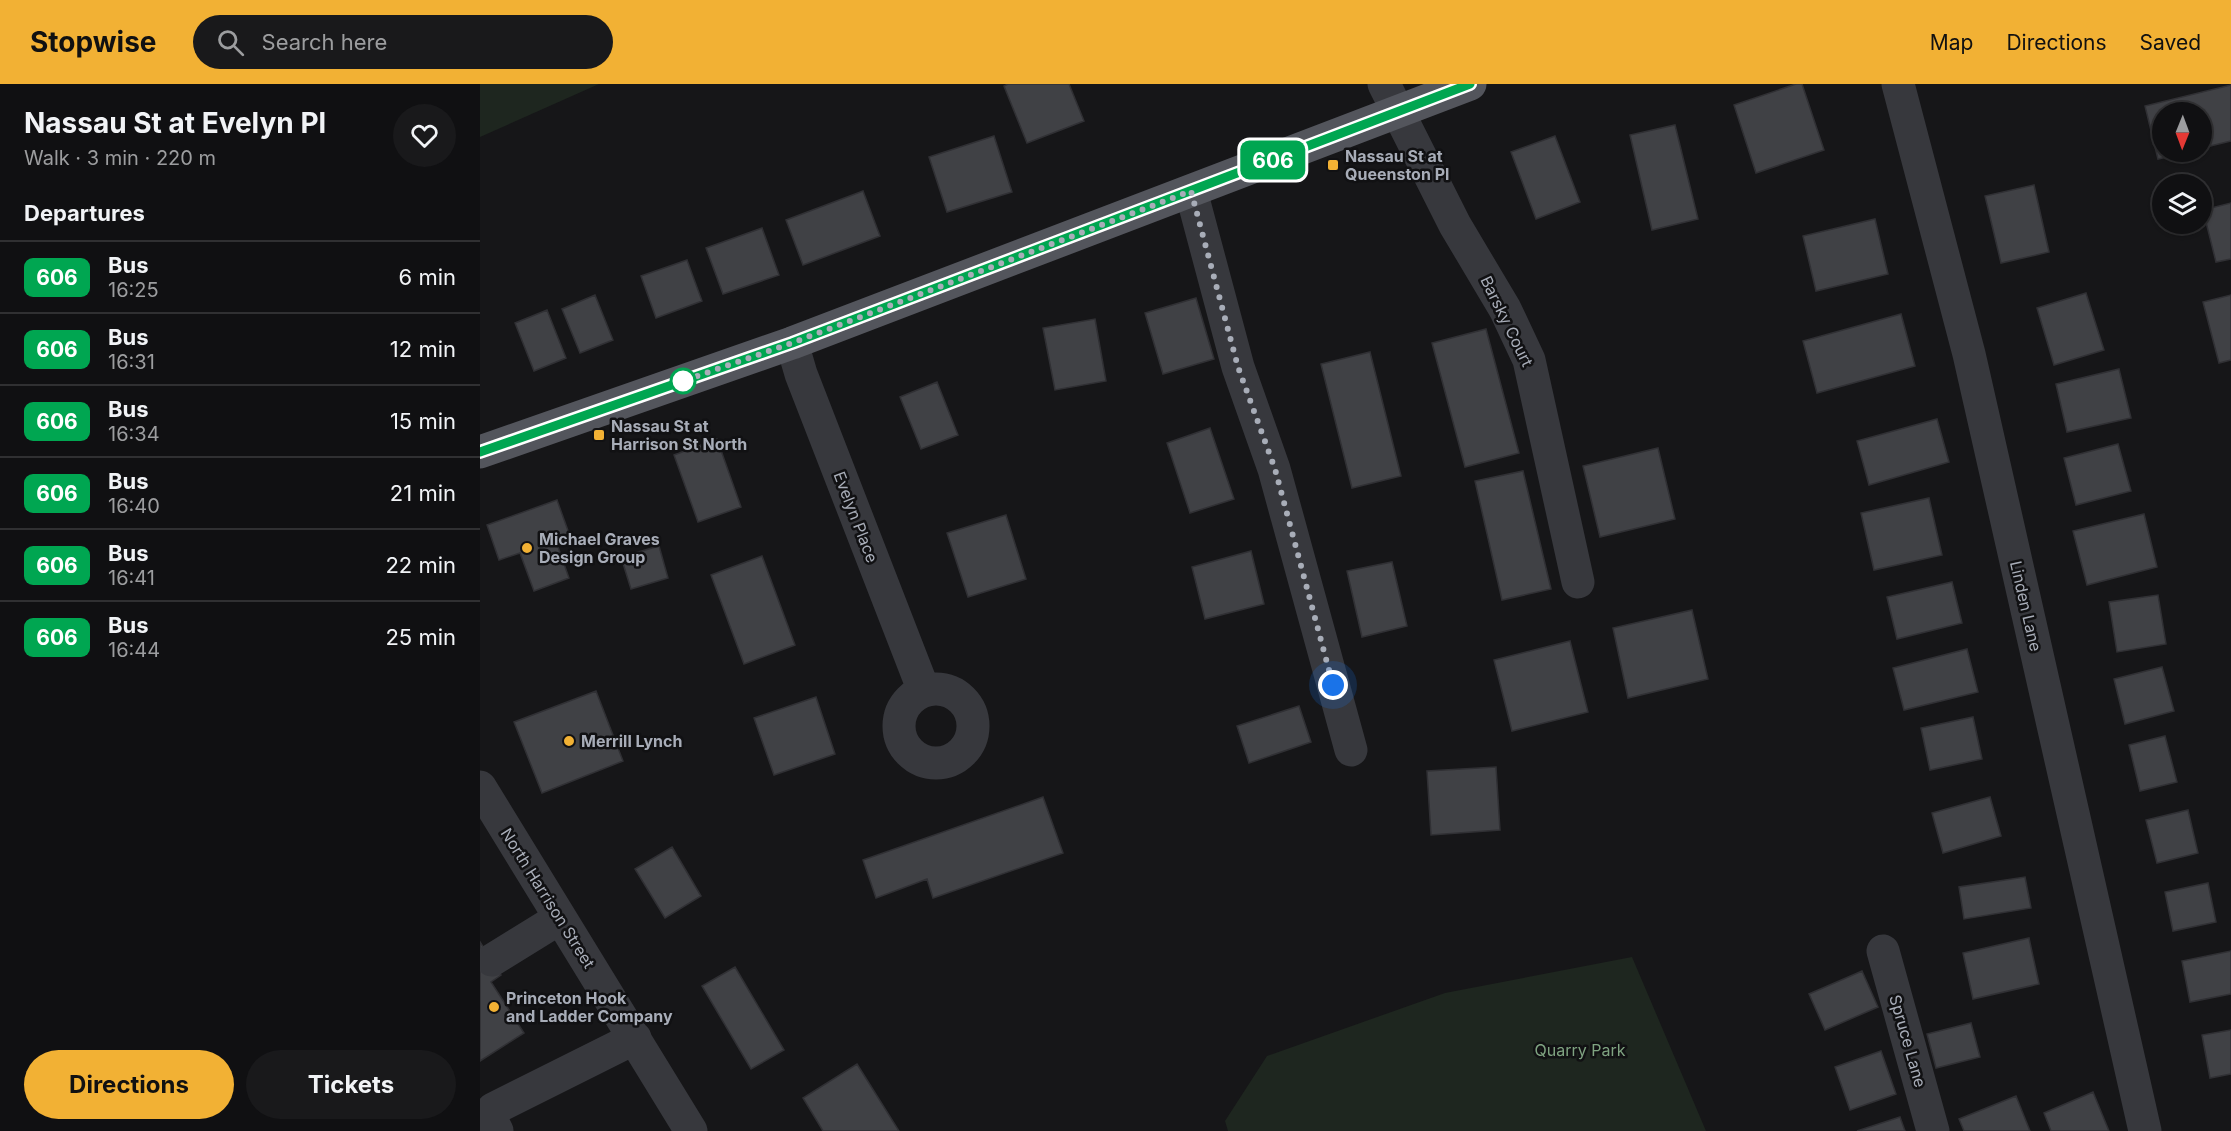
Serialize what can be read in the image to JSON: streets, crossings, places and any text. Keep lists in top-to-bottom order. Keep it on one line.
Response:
{"streets":{"street":["Barsky Court","Evelyn Place","Linden Lane","North Harrison Street","Spruce Lane"]},"parks":["Quarry Park"],"places":{"transit":["Nassau St at Queenston Pl","Nassau St at Harrison St North"],"other":["Michael Graves Design Group","Merrill Lynch","Princeton Hook and Ladder Company"]},"lines":["bus line 606"],"north":"bottom","page":{"header":"Stopwise","search":"Search here","nav":["Map","Directions","Saved"],"heading":[["Nassau St at Evelyn Pl","Walk · 3 min · 220 m"],"Departures"],"on_map":"606","list":[{"mark":"606","name":"Bus","note":"16:25","value":"6 min"},{"mark":"606","name":"Bus","note":"16:31","value":"12 min"},{"mark":"606","name":"Bus","note":"16:34","value":"15 min"},{"mark":"606","name":"Bus","note":"16:40","value":"21 min"},{"mark":"606","name":"Bus","note":"16:41","value":"22 min"},{"mark":"606","name":"Bus","note":"16:44","value":"25 min"}],"buttons":["Directions","Tickets"]}}
